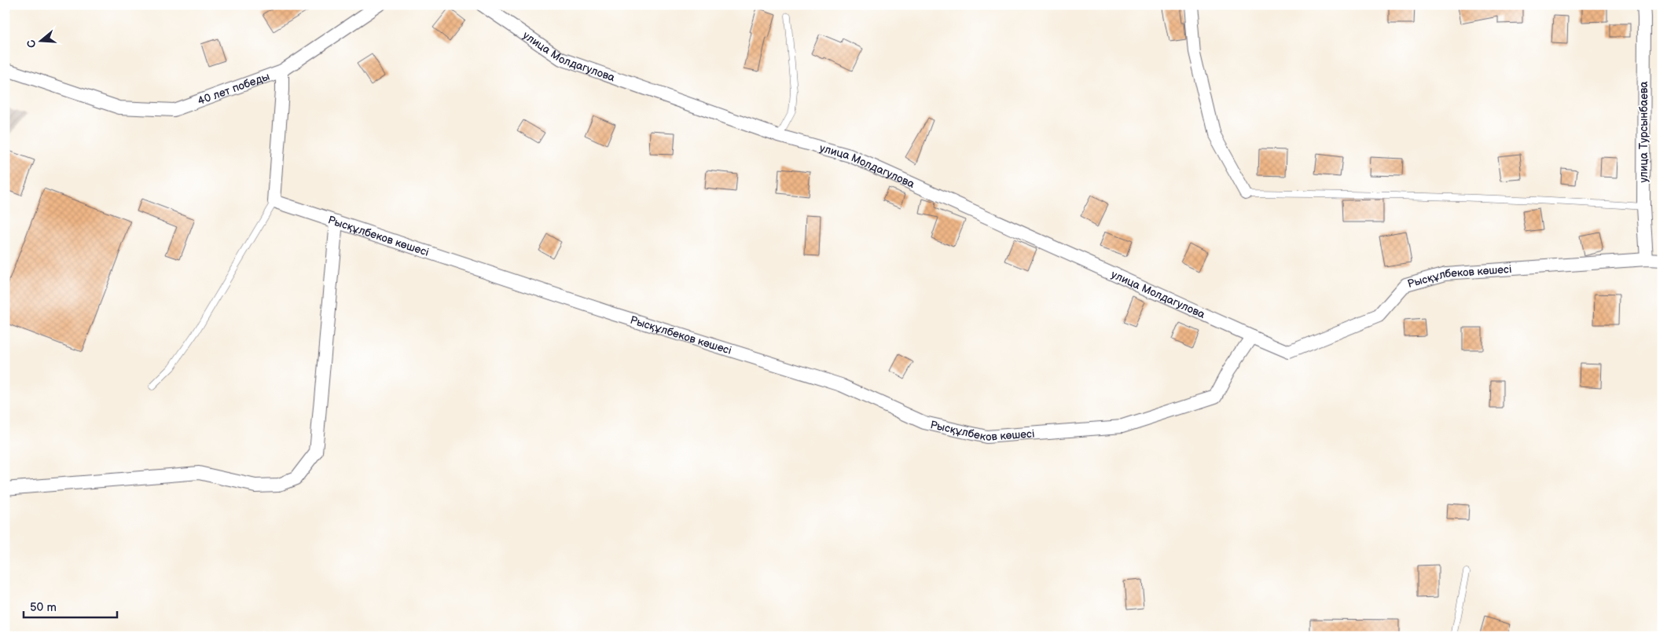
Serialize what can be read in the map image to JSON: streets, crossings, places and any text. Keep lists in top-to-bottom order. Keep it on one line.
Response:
{"streets":{"street":["улица Молдагулова","40 лет победы","улица Турсынбаева","Рысқұлбеков көшесі"]},"crossings":[["улица Молдагулова","Рысқұлбеков көшесі"],["улица Турсынбаева","Рысқұлбеков көшесі"]],"scale_bar":"50 m","north":"left"}
